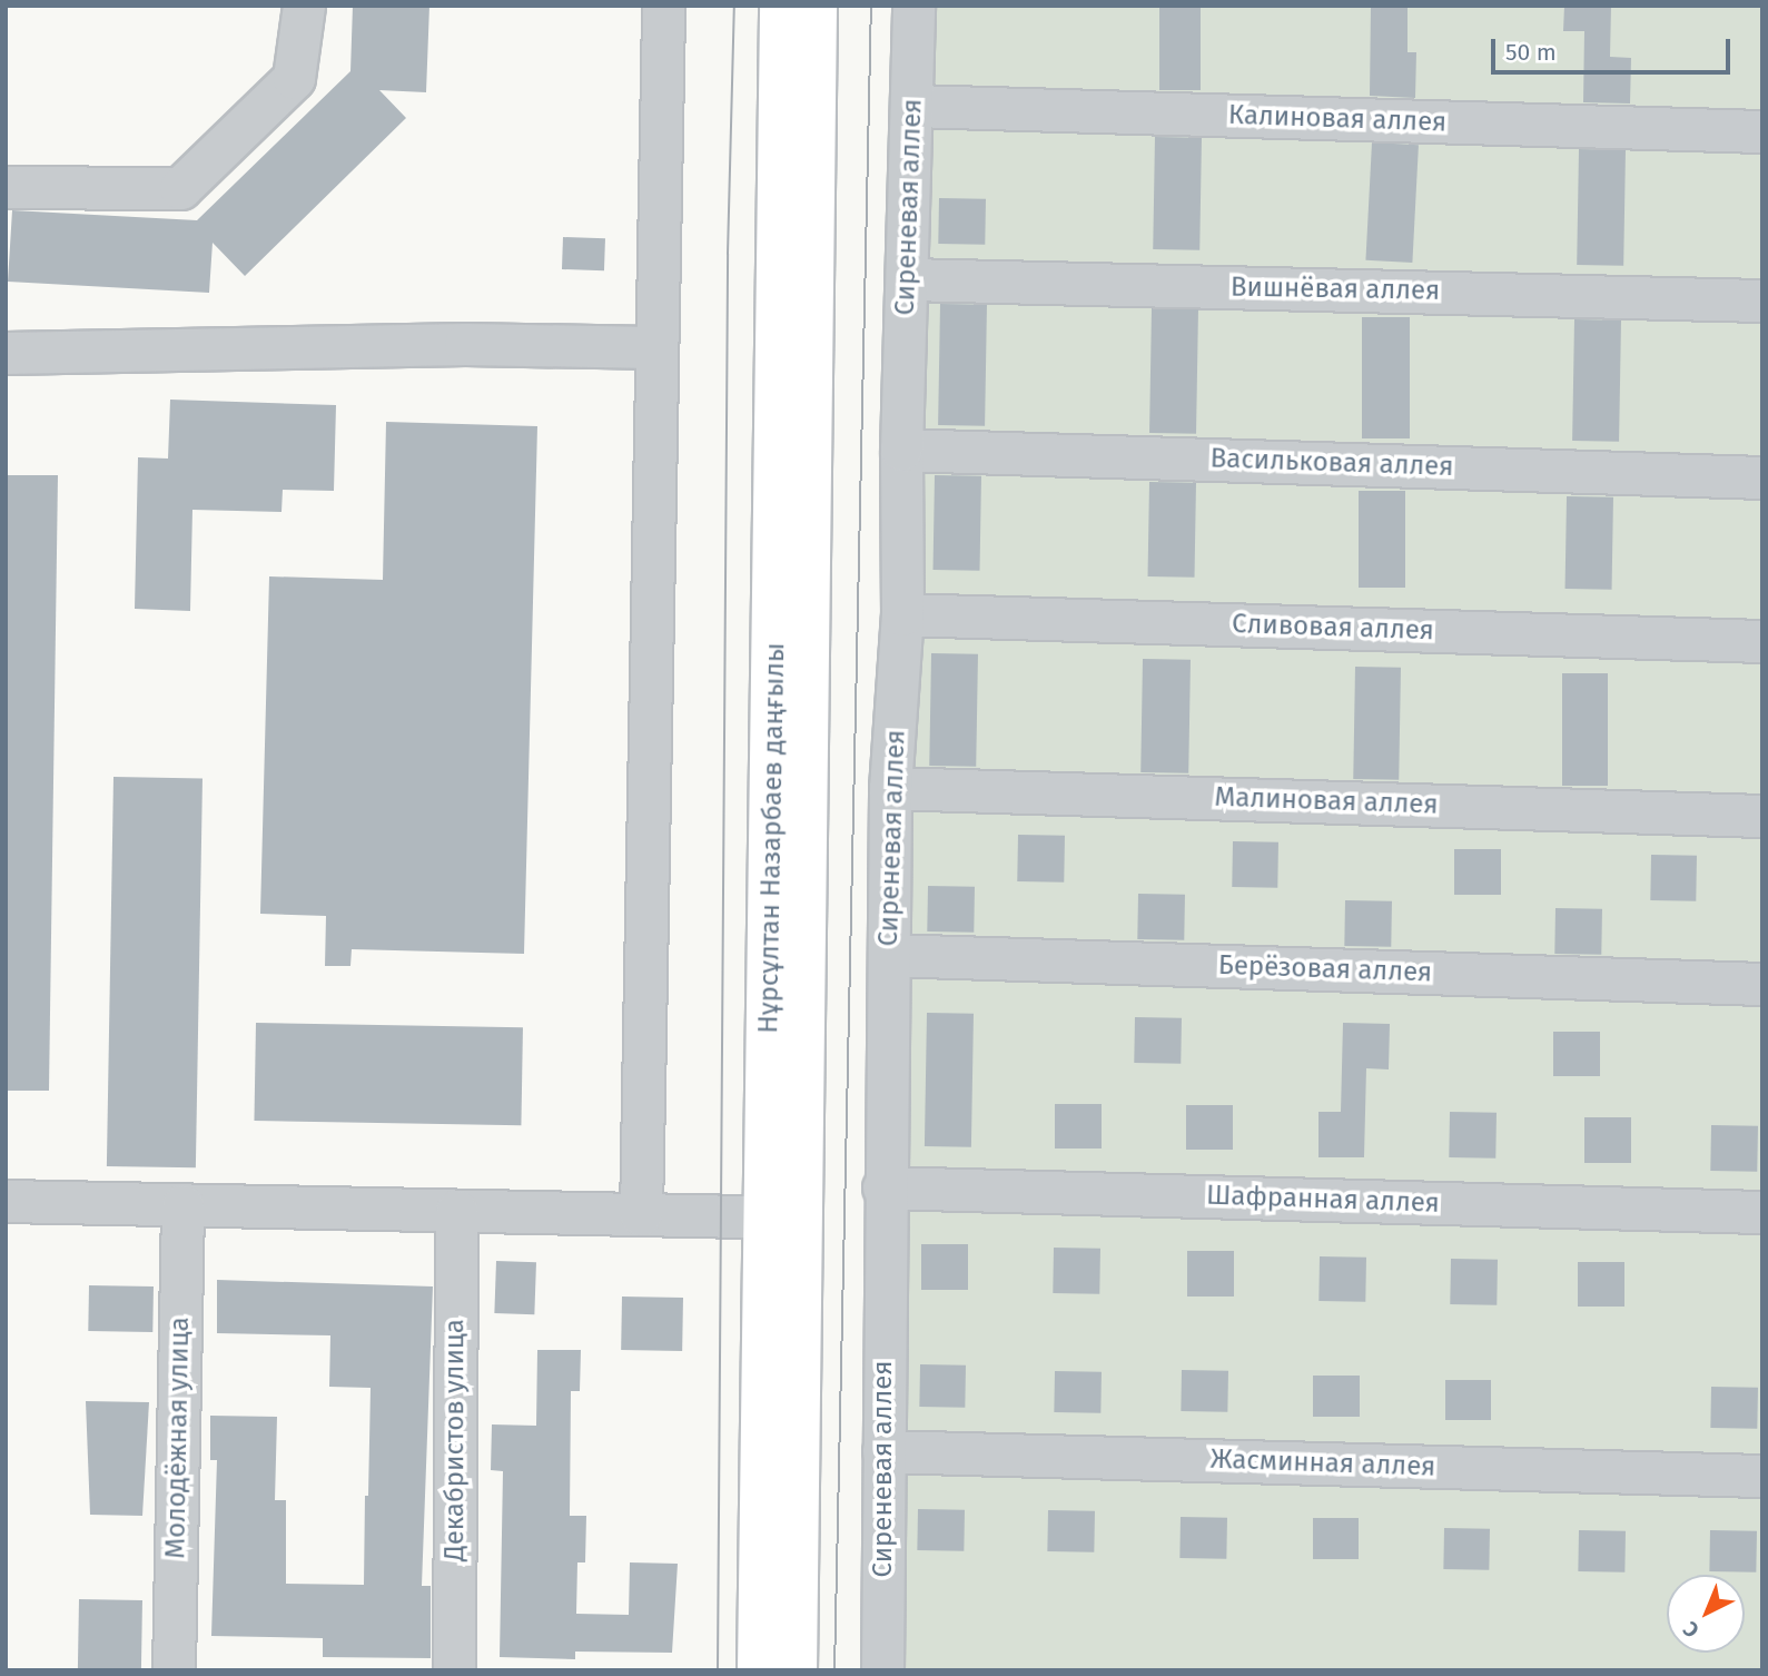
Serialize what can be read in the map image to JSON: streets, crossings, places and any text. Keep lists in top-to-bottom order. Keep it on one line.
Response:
{"streets":{"main road":["Нұрсұлтан Назарбаев даңғылы"],"street":["Калиновая аллея","Сиреневая аллея","Вишнёвая аллея","Васильковая аллея","Сливовая аллея","Малиновая аллея","Берёзовая аллея","Шафранная аллея","Молодёжная улица","Декабристов улица","Жасминная аллея"]},"crossings":[["Калиновая аллея","Сиреневая аллея"],["Сиреневая аллея","Вишнёвая аллея"],["Сиреневая аллея","Васильковая аллея"],["Сиреневая аллея","Сливовая аллея"],["Сиреневая аллея","Малиновая аллея"],["Сиреневая аллея","Берёзовая аллея"],["Сиреневая аллея","Шафранная аллея"],["Сиреневая аллея","Жасминная аллея"]],"scale_bar":"50 m","north":"bottom left"}
